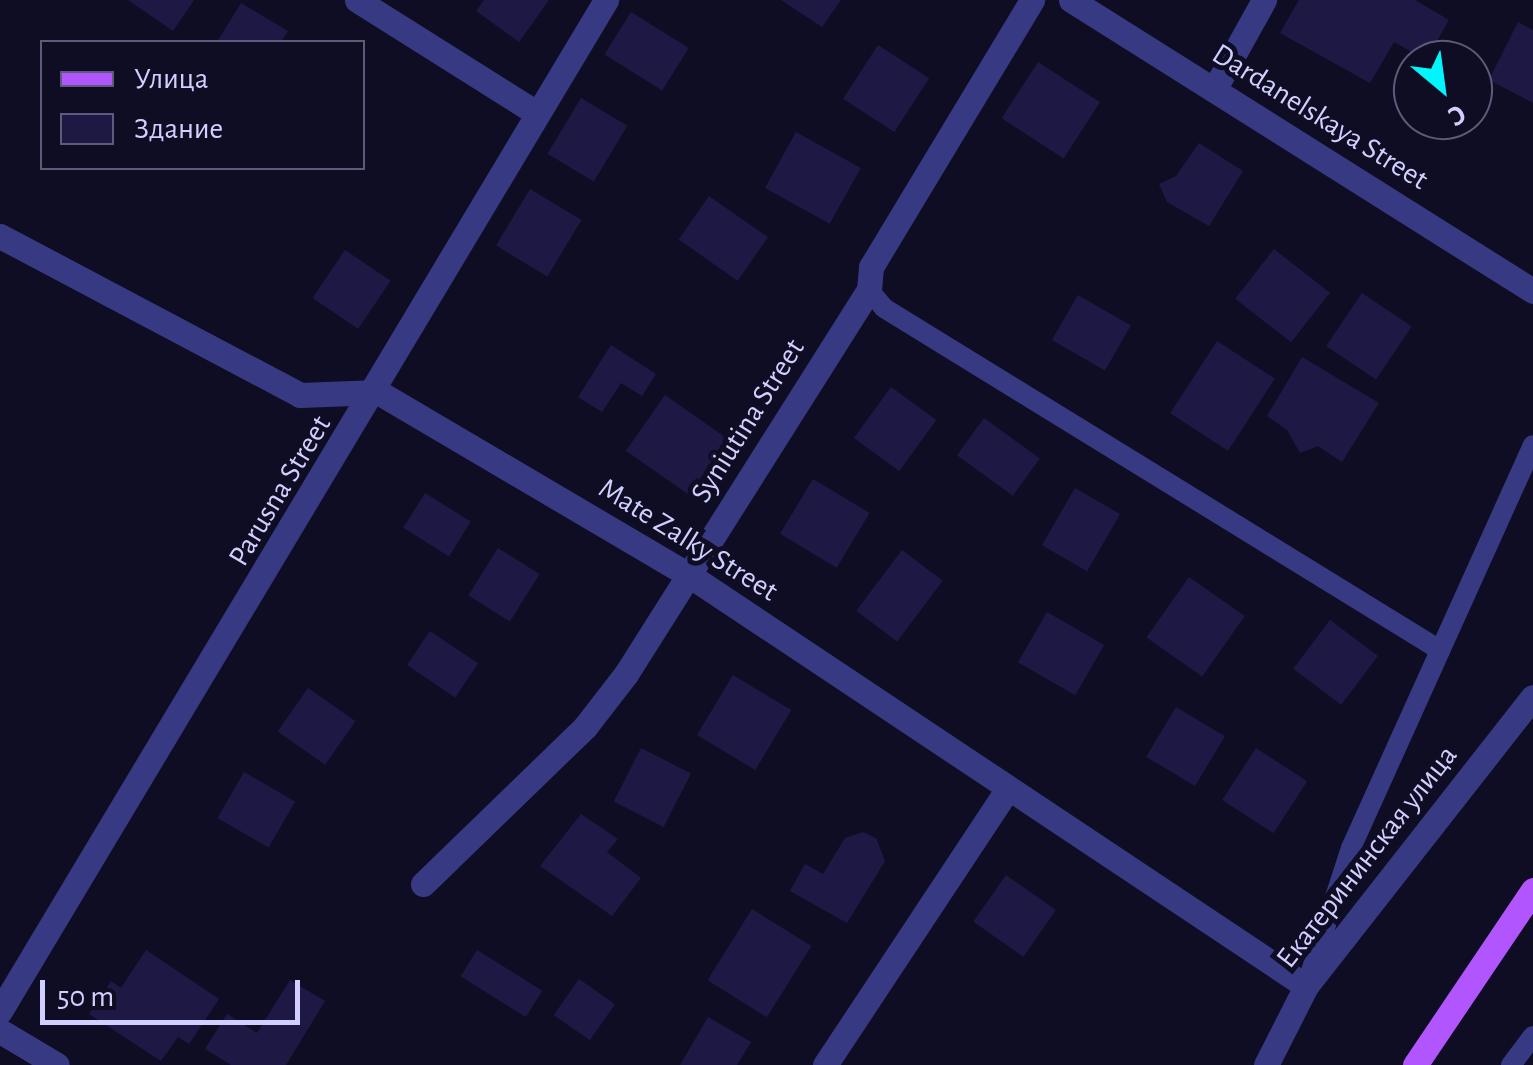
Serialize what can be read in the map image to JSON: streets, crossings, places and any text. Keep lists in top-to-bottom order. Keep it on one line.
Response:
{"streets":{"street":["Dardanelskaya Street","Syniutina Street","Parusna Street","Mate Zalky Street","Екатерининская улица"]},"crossings":[["Syniutina Street","Mate Zalky Street"],["Parusna Street","Mate Zalky Street"],["Mate Zalky Street","Екатерининская улица"]],"legend":["Улица","Здание"],"scale_bar":"50 m","north":"bottom right"}
